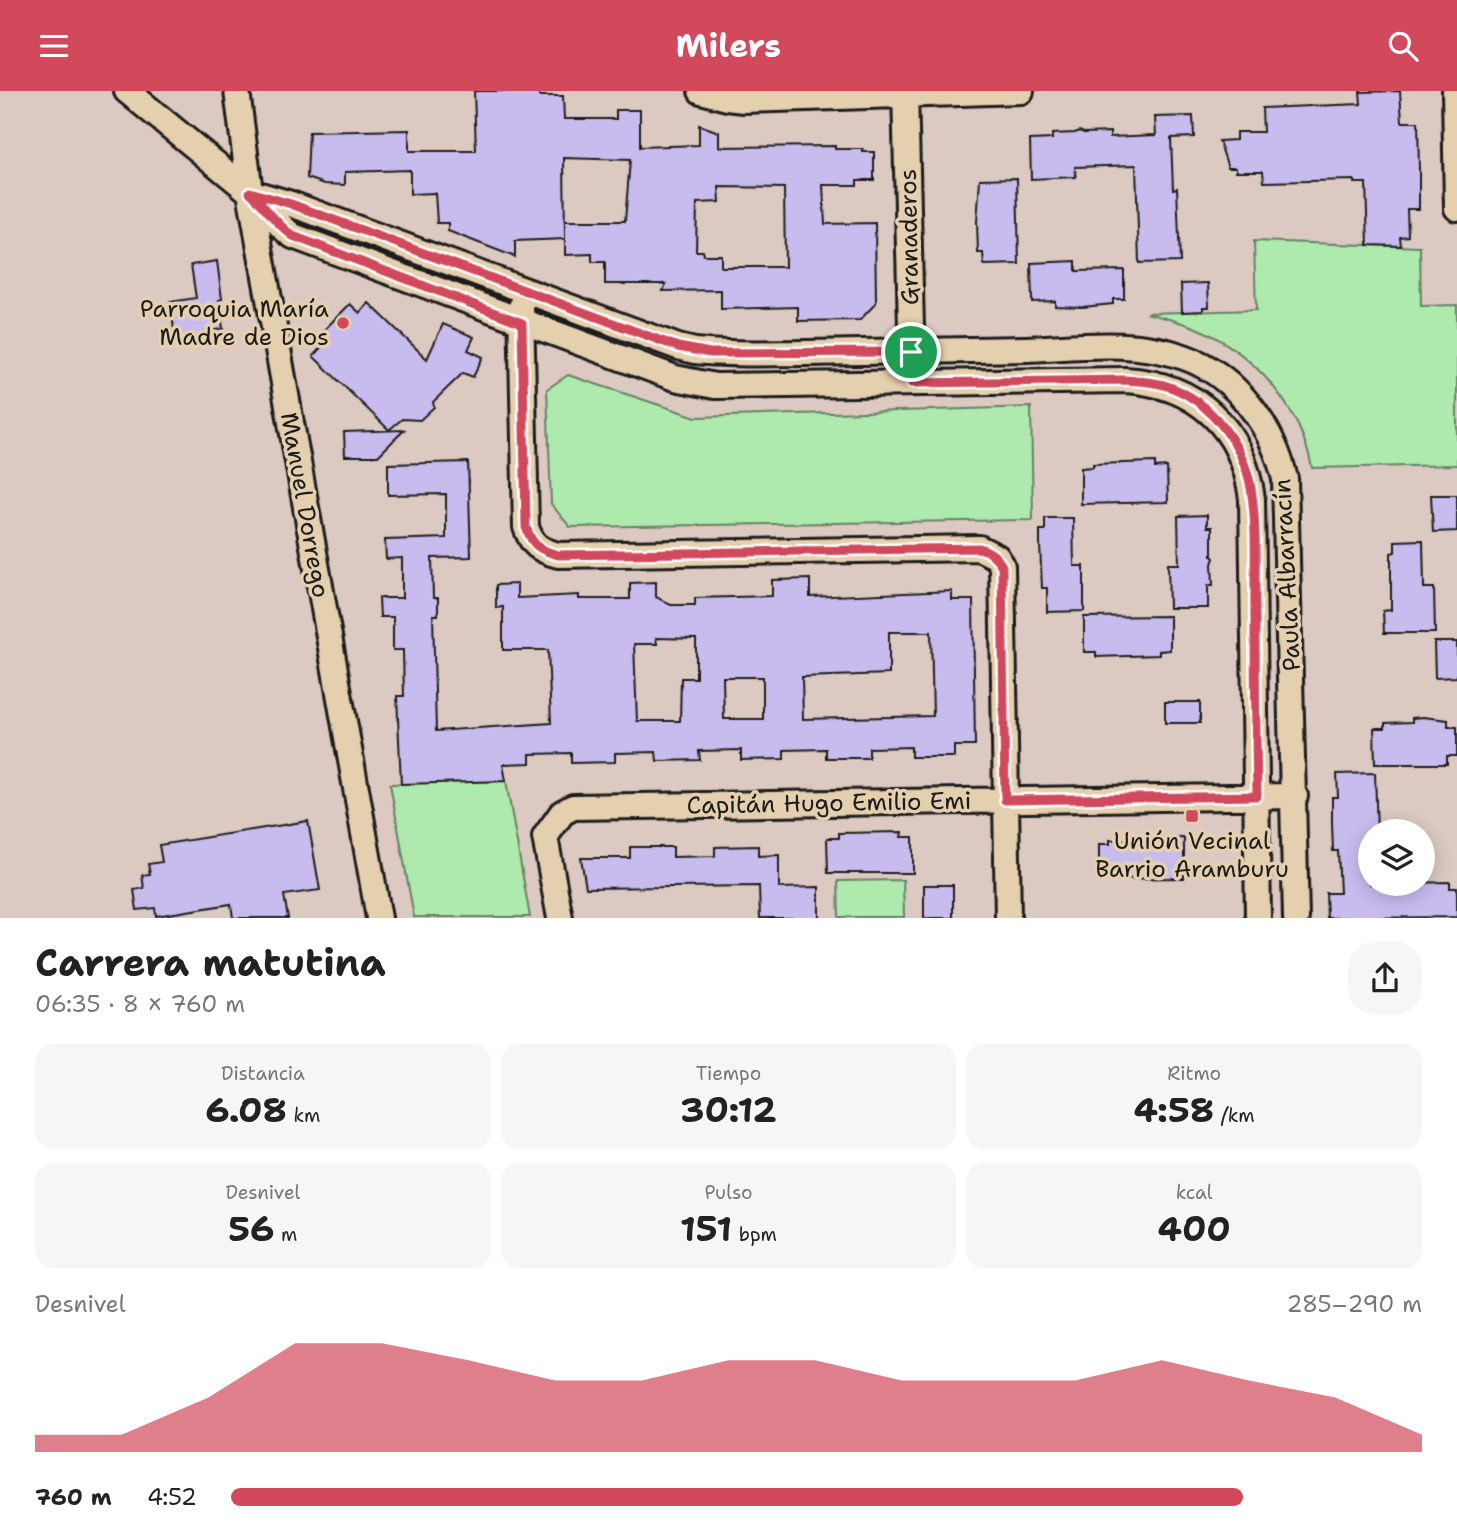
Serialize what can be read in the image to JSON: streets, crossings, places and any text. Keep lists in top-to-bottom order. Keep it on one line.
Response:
{"streets":{"street":["Granaderos","Manuel Dorrego","Paula Albarracín","Capitán Hugo Emilio Emi"]},"crossings":[["Granaderos","Paula Albarracín"],["Manuel Dorrego","Paula Albarracín"],["Paula Albarracín","Capitán Hugo Emilio Emi"]],"places":{"other":["Parroquia María Madre de Dios"],"transit":["Unión Vecinal Barrio Aramburu"]},"page":{"header":"Milers","heading":["Carrera matutina","06:35 · 8 × 760 m"],"stats":[["Distancia","6.08 km"],["Tiempo","30:12"],["Ritmo","4:58 /km"],["Desnivel","56 m"],["Pulso","151 bpm"],["kcal","400"]],"chart":["Desnivel","285–290 m"],"list":[{"name":"760 m","note":"4:52"}]}}
